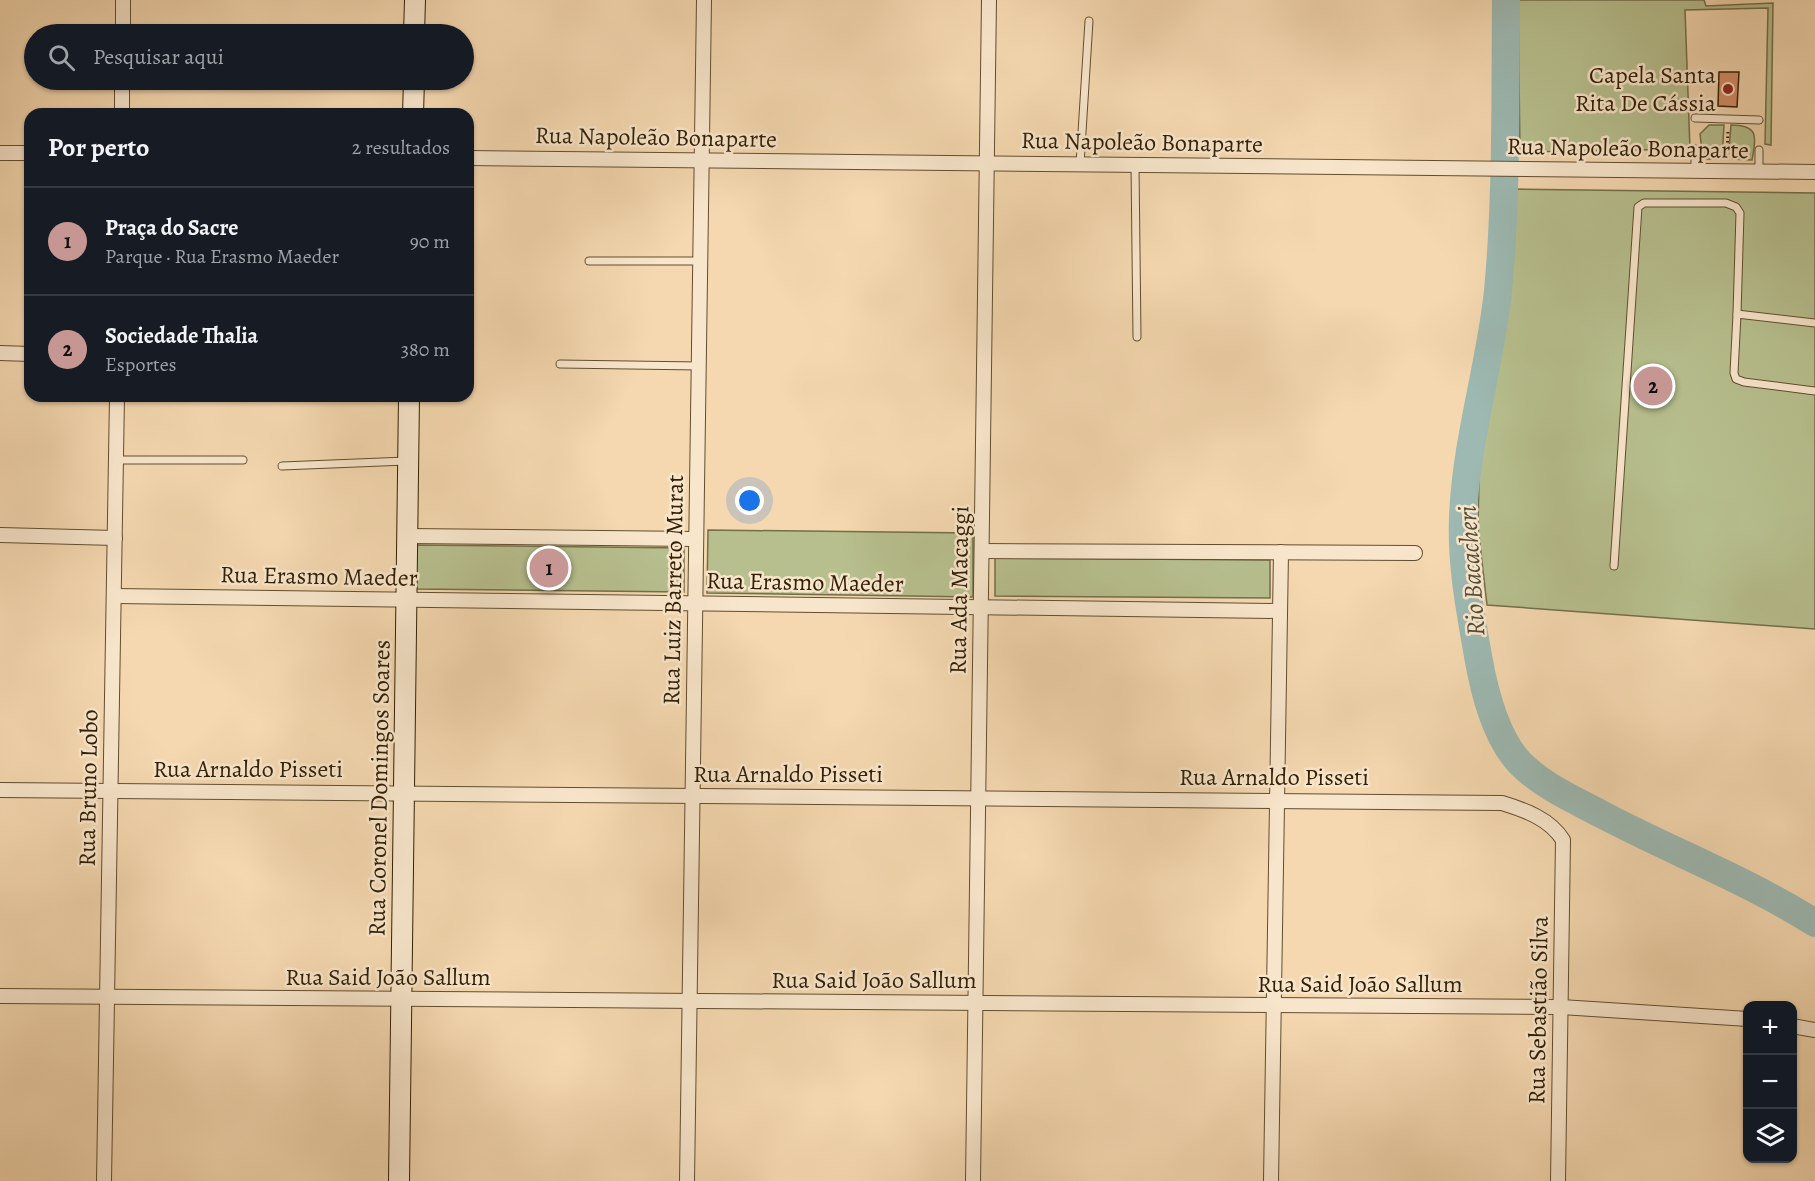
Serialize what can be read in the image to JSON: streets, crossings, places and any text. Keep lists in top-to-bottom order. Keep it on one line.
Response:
{"streets":{"street":["Rua Napoleão Bonaparte","Rua Erasmo Maeder","Rua Luiz Barreto Murat","Rua Ada Macaggi","Rua Arnaldo Pisseti","Rua Bruno Lobo","Rua Coronel Domingos Soares","Rua Said João Sallum","Rua Sebastião Silva"]},"crossings":[["Rua Napoleão Bonaparte","Rua Luiz Barreto Murat"],["Rua Napoleão Bonaparte","Rua Ada Macaggi"],["Rua Erasmo Maeder","Rua Luiz Barreto Murat"],["Rua Erasmo Maeder","Rua Ada Macaggi"],["Rua Erasmo Maeder","Rua Bruno Lobo"],["Rua Erasmo Maeder","Rua Coronel Domingos Soares"],["Rua Luiz Barreto Murat","Rua Arnaldo Pisseti"],["Rua Luiz Barreto Murat","Rua Said João Sallum"],["Rua Ada Macaggi","Rua Arnaldo Pisseti"],["Rua Ada Macaggi","Rua Said João Sallum"],["Rua Arnaldo Pisseti","Rua Bruno Lobo"],["Rua Arnaldo Pisseti","Rua Coronel Domingos Soares"],["Rua Arnaldo Pisseti","Rua Sebastião Silva"],["Rua Bruno Lobo","Rua Said João Sallum"],["Rua Coronel Domingos Soares","Rua Said João Sallum"],["Rua Said João Sallum","Rua Sebastião Silva"]],"water":["Rio Bacacheri"],"places":["Capela Santa Rita De Cássia"],"page":{"search":"Pesquisar aqui","heading":["Por perto","2 resultados"],"list":[{"mark":"1","name":"Praça do Sacre","note":"Parque · Rua Erasmo Maeder","value":"90 m"},{"mark":"2","name":"Sociedade Thalia","note":"Esportes","value":"380 m"}],"pins":["2","1"],"map_buttons":["+","−"]}}
